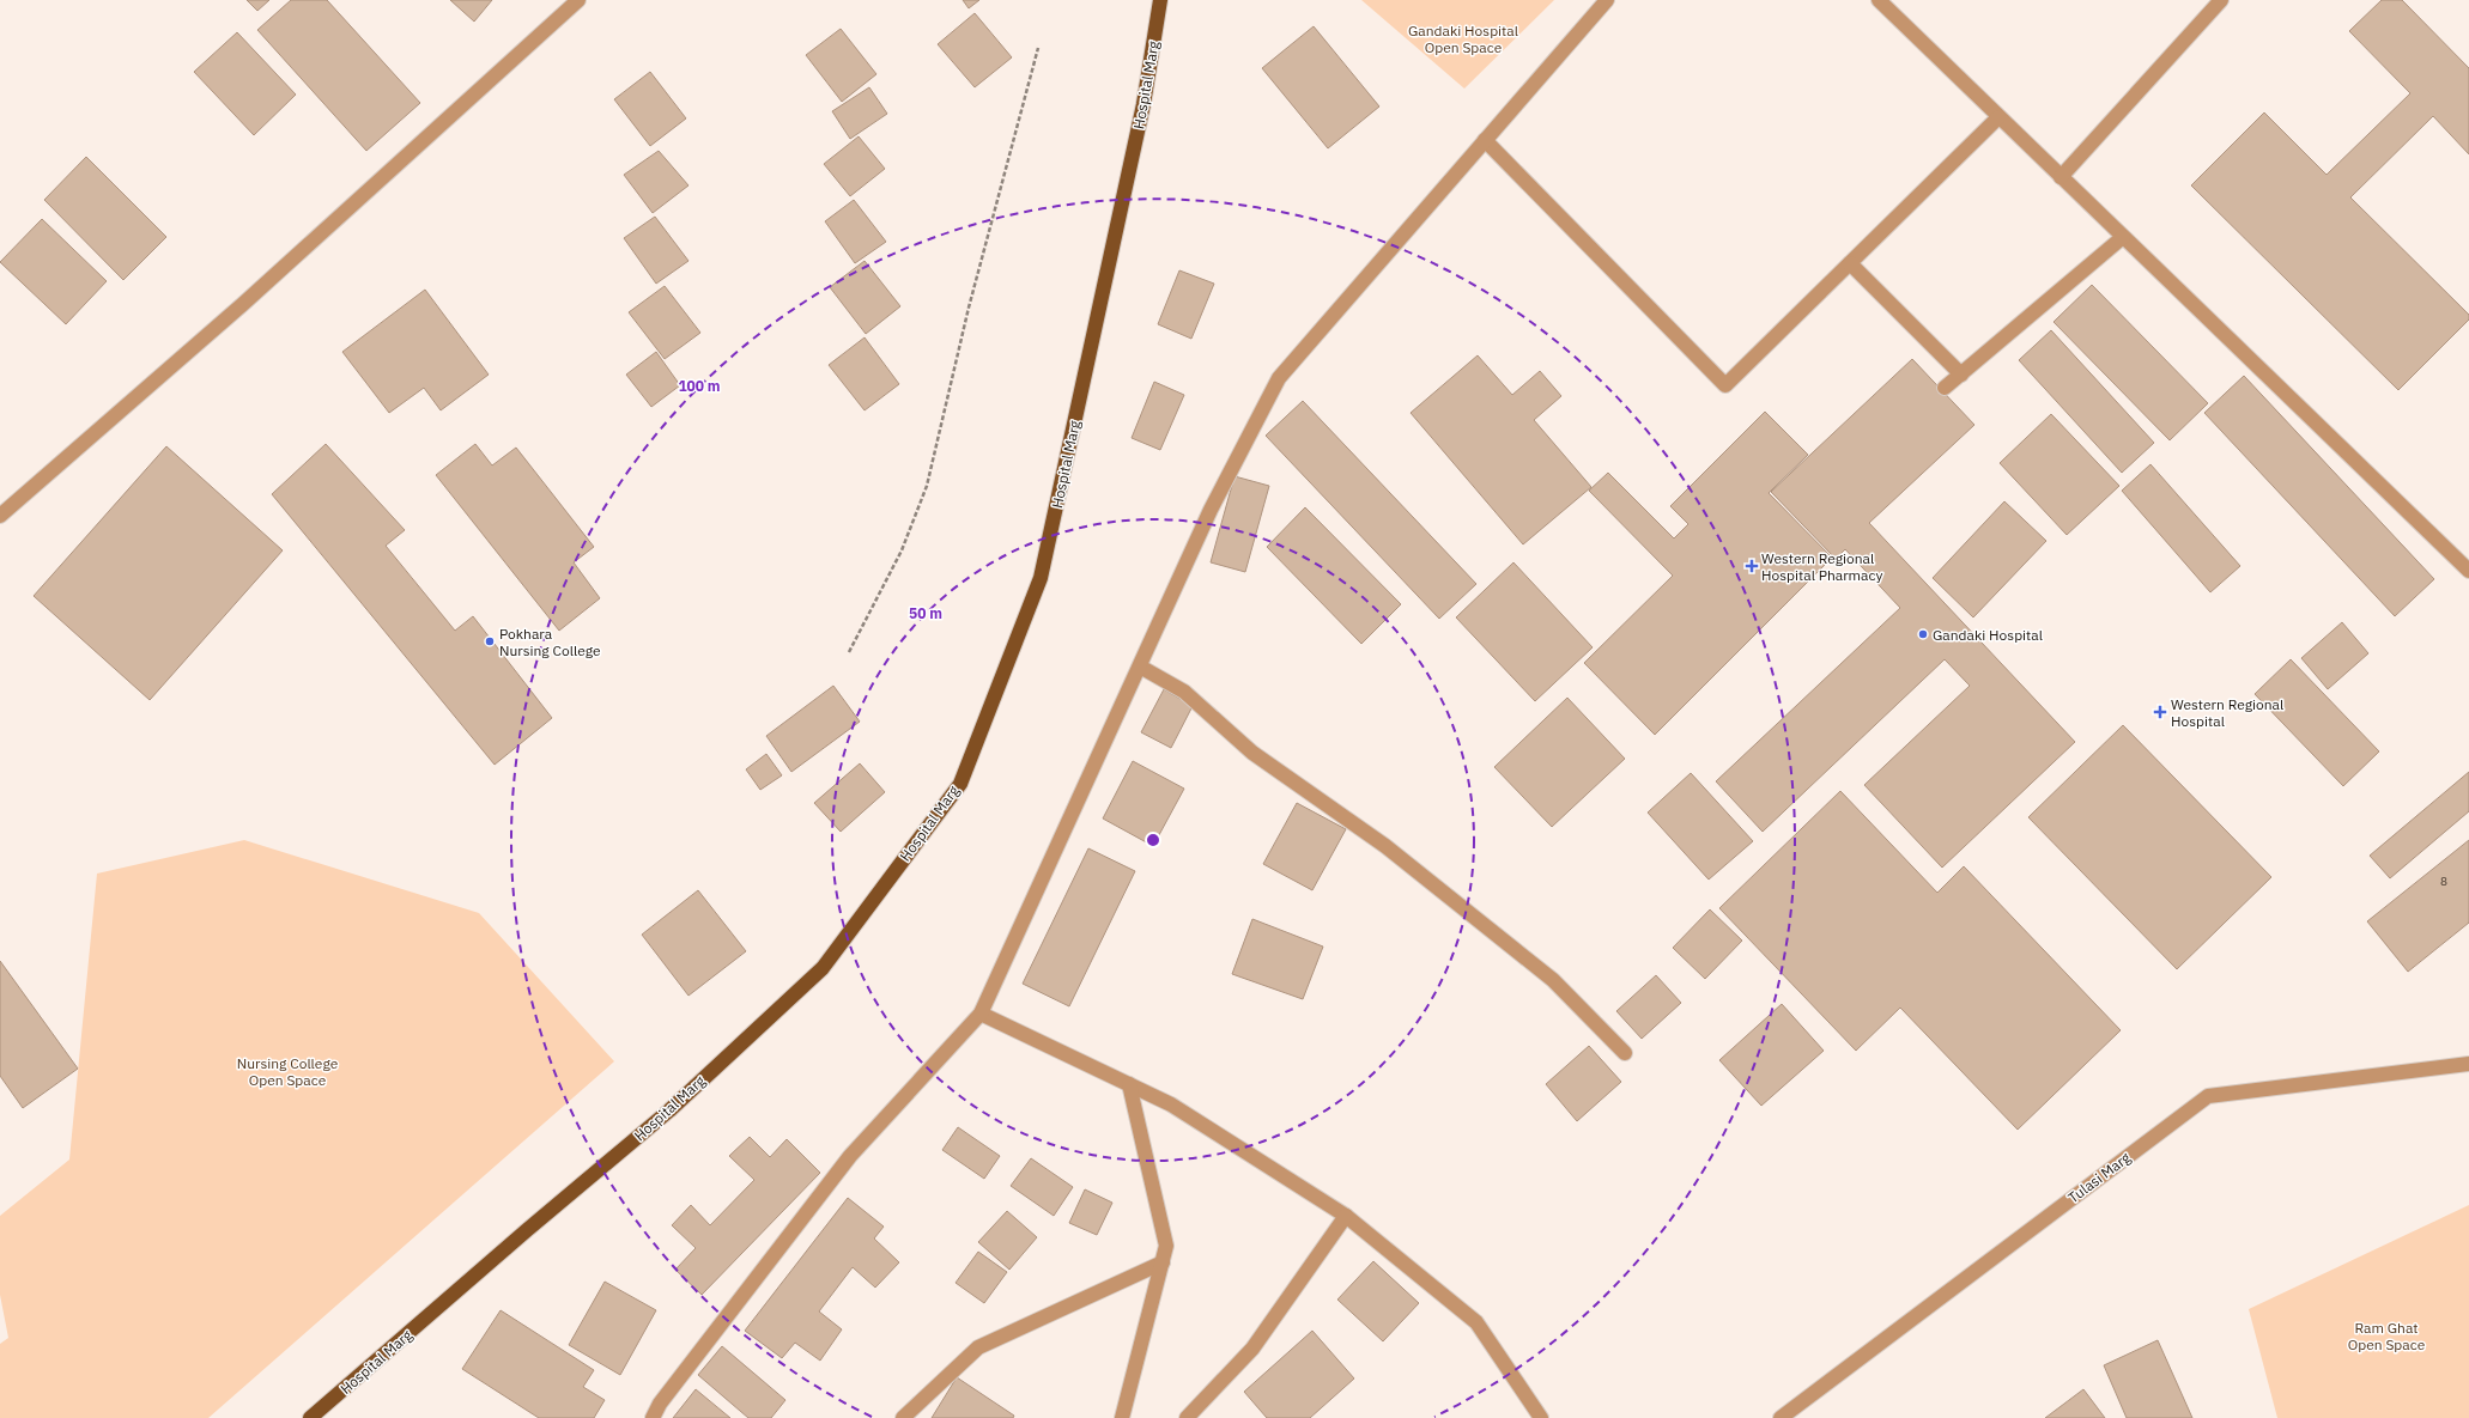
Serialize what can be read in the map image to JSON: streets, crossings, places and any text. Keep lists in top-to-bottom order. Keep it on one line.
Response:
{"streets":{"main road":["Hospital Marg"],"street":["Tulasi Marg"]},"parks":["Gandaki Hospital Open Space","Nursing College Open Space","Ram Ghat Open Space"],"places":{"health":["Western Regional Hospital Pharmacy","Western Regional Hospital"],"other":["Gandaki Hospital","Pokhara Nursing College"]},"house_numbers":["8"],"rings":["100 m","50 m"]}
